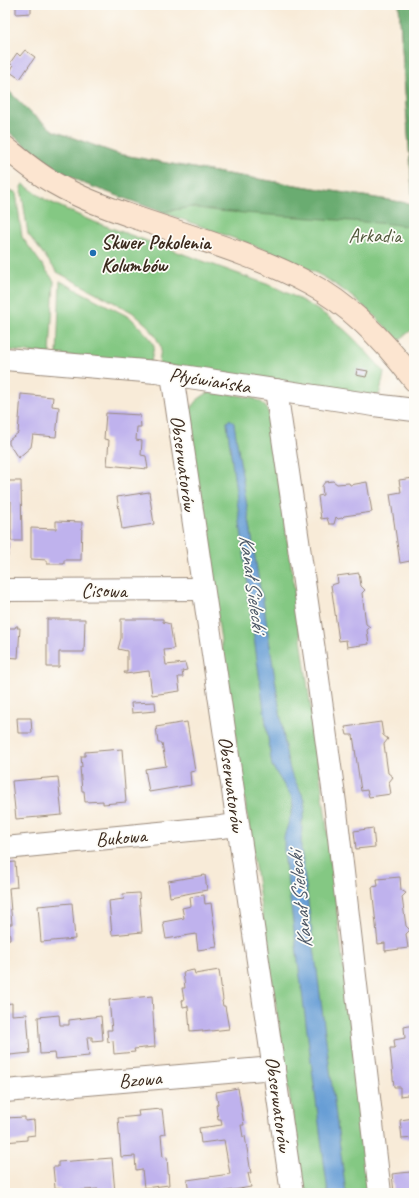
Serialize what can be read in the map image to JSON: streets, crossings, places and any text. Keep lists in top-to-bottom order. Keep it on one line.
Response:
{"streets":{"street":["Płyćwiańska","Obserwatorów","Cisowa","Bukowa","Bzowa"]},"crossings":[["Płyćwiańska","Obserwatorów"],["Obserwatorów","Cisowa"],["Obserwatorów","Bukowa"],["Obserwatorów","Bzowa"]],"water":["Kanał Sielecki"],"parks":["Arkadia"],"places":["Skwer Pokolenia Kolumbów"]}
